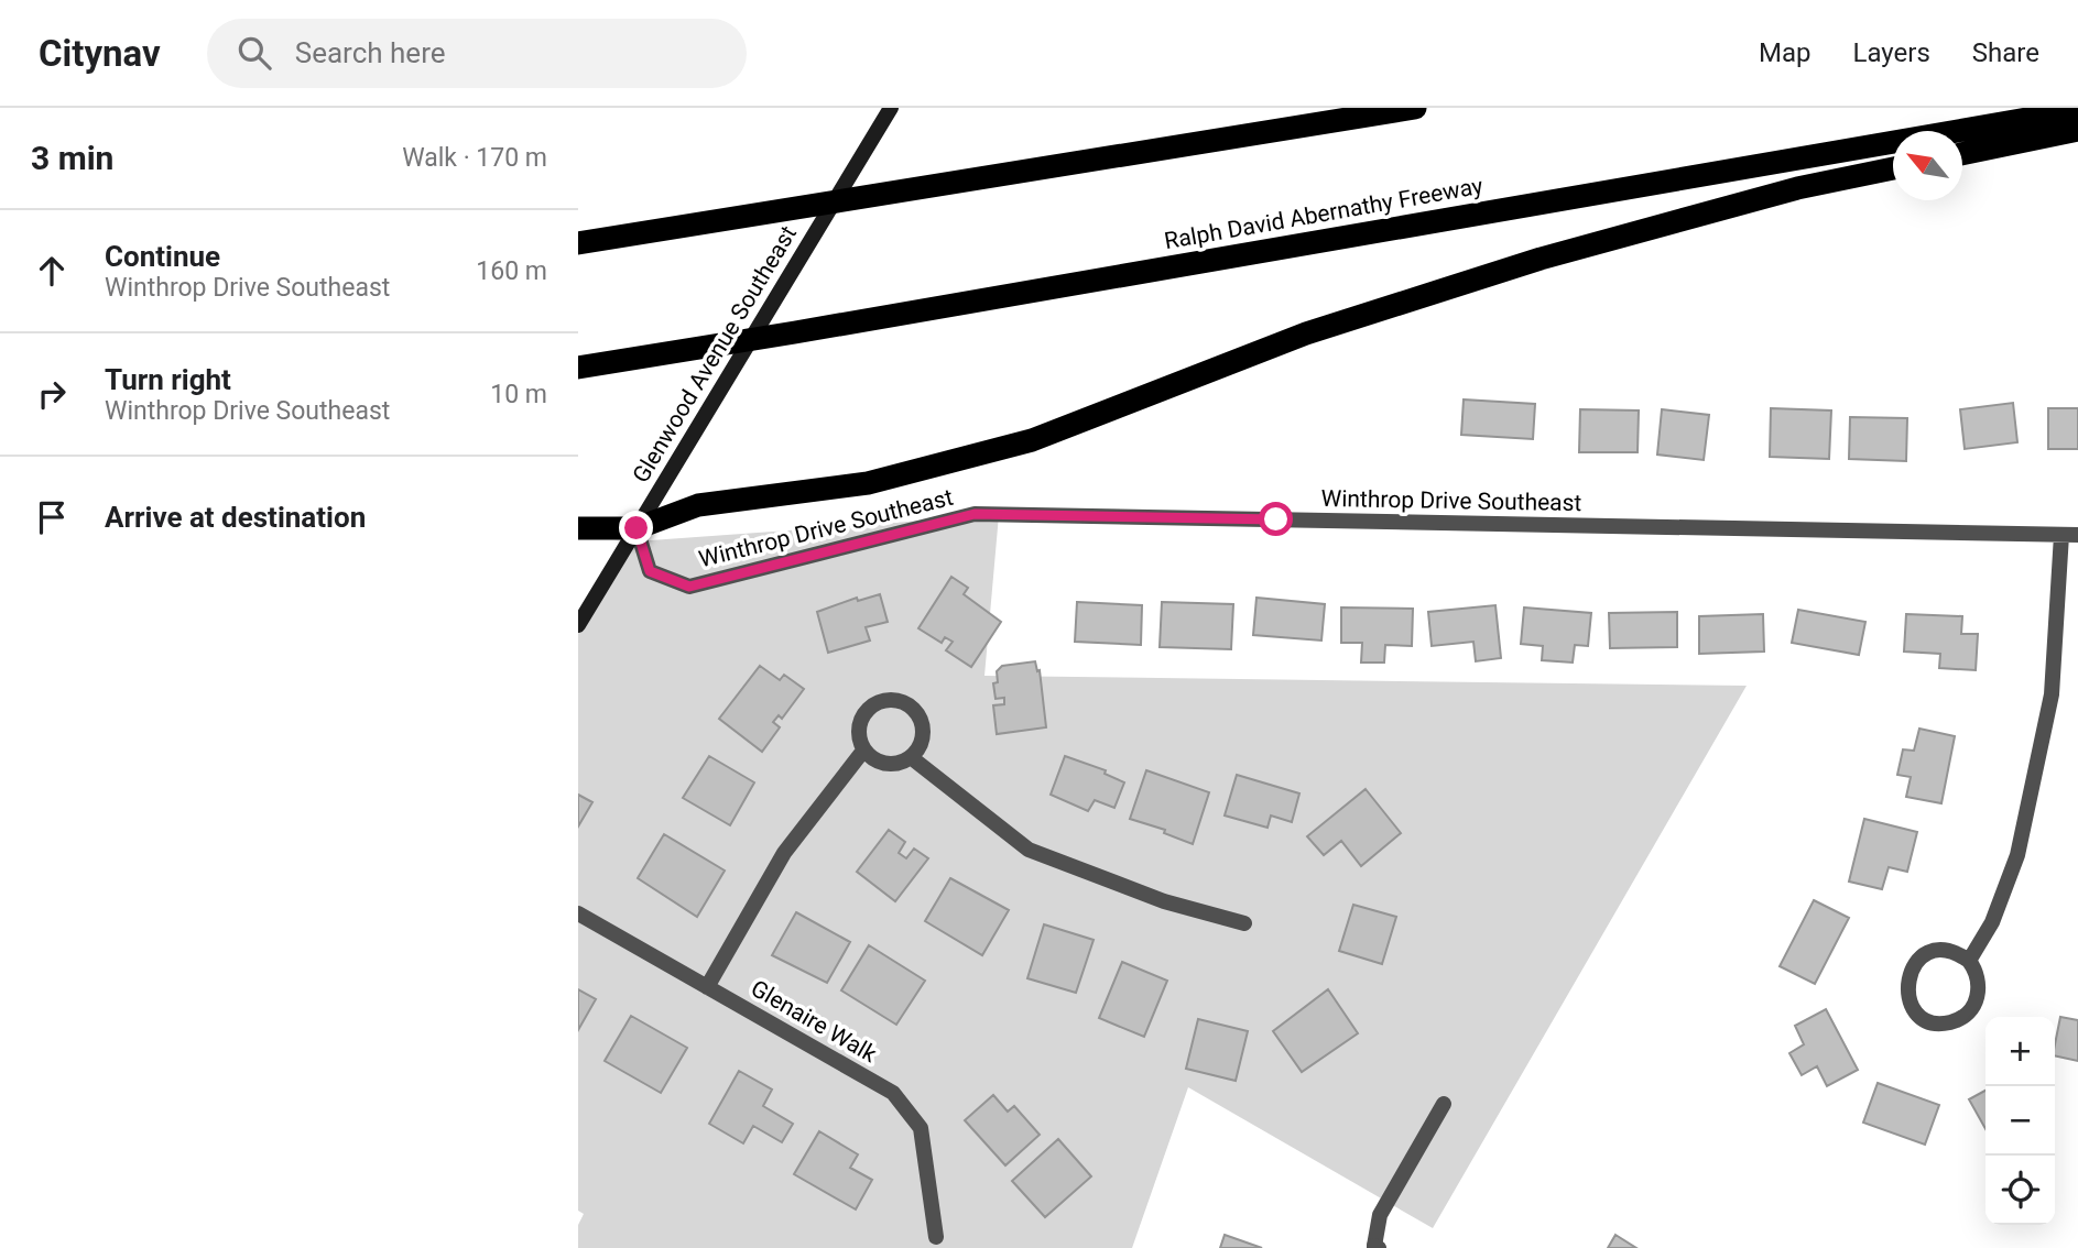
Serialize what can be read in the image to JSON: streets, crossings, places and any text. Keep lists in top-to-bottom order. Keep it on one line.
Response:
{"streets":{"highway":["Ralph David Abernathy Freeway"],"main road":["Glenwood Avenue Southeast"],"street":["Winthrop Drive Southeast","Glenaire Walk"]},"crossings":[["Glenwood Avenue Southeast","Winthrop Drive Southeast"]],"north":"top left","page":{"header":"Citynav","search":"Search here","nav":["Map","Layers","Share"],"heading":["3 min","Walk · 170 m"],"list":[["Continue","Winthrop Drive Southeast","160 m"],["Turn right","Winthrop Drive Southeast","10 m"],"Arrive at destination"],"map_buttons":["+","−"]}}
